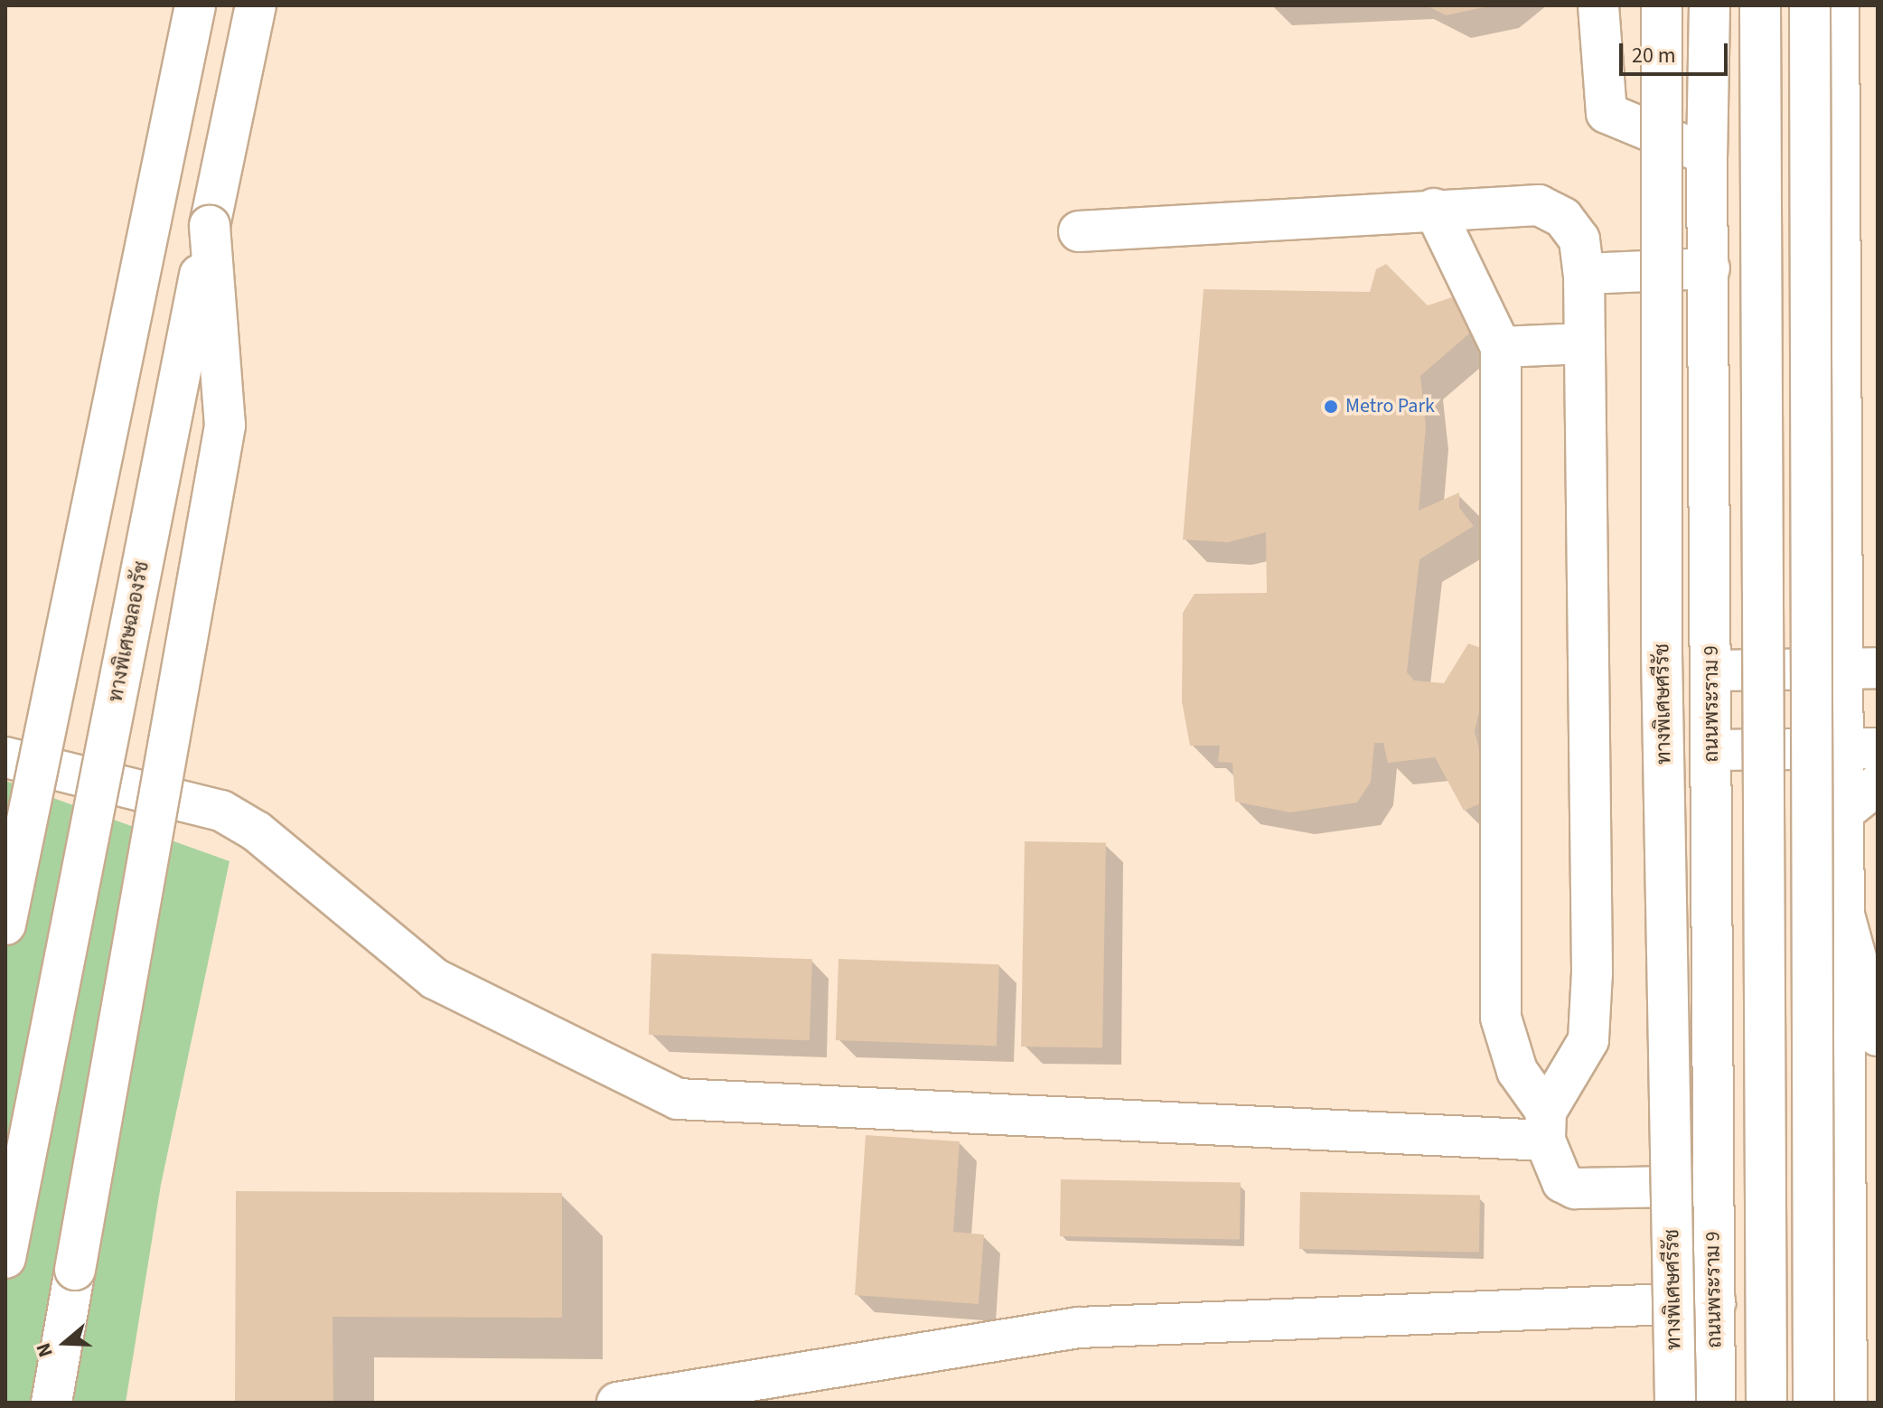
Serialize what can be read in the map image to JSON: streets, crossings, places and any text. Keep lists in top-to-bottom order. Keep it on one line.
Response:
{"streets":{"main road":["ทางพิเศษฉลองรัช","ทางพิเศษศรีรัช","ถนนพระราม 9"]},"places":["Metro Park"],"scale_bar":"20 m","north":"left"}
